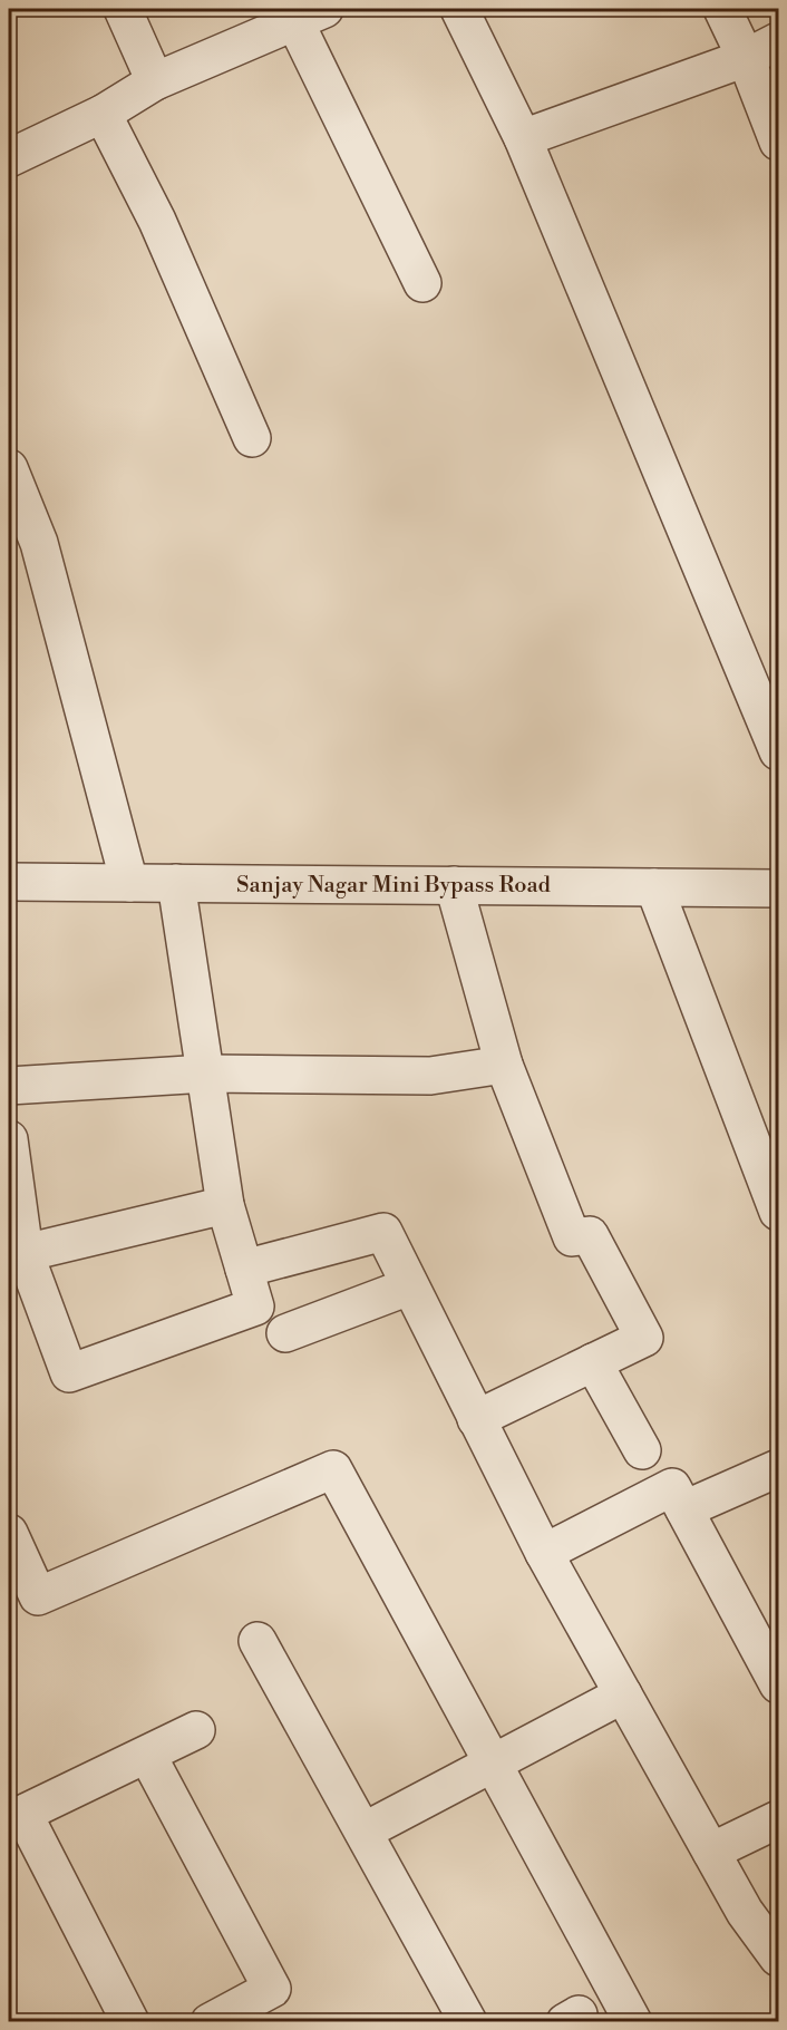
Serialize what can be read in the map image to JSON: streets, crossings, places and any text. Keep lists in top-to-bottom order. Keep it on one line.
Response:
{"streets":{"street":["Sanjay Nagar Mini Bypass Road"]}}
